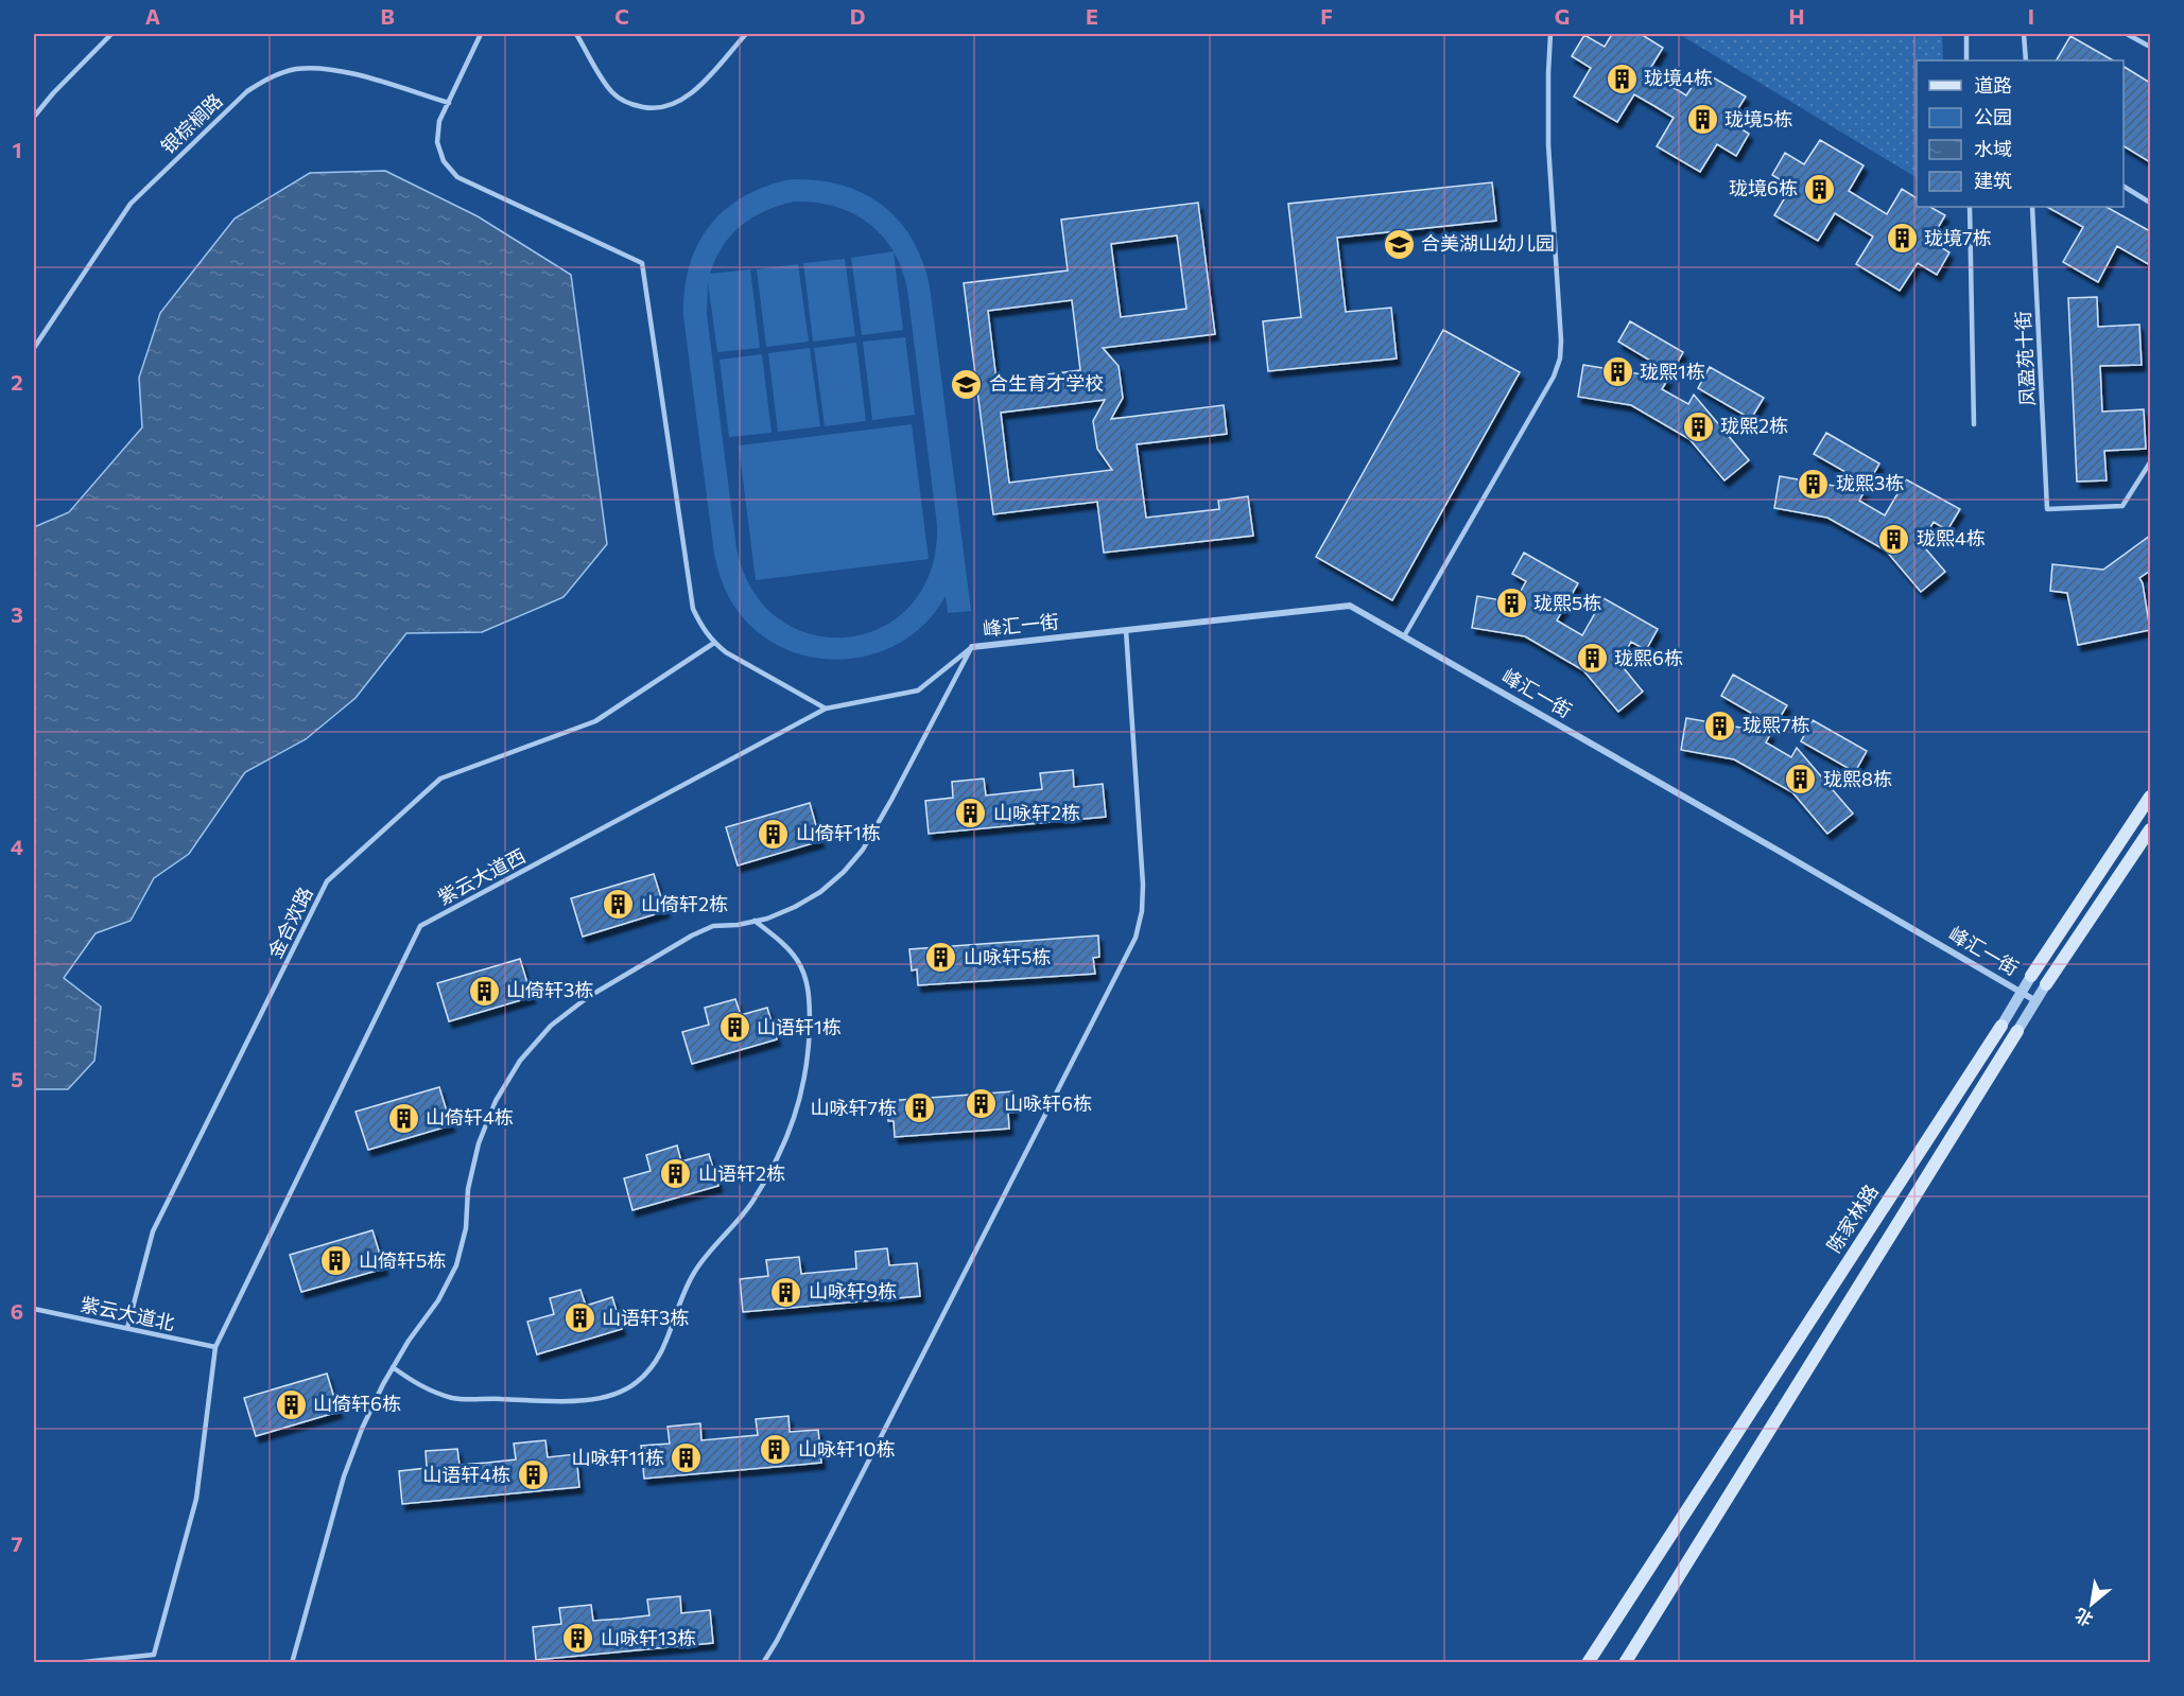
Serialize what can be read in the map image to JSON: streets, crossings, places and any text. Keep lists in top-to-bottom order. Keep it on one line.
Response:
{"streets":{"main road":["陈家林路"],"street":["峰汇一街"],"lane":["银棕榈路","凤盈苑十街","紫云大道西","金合欢路","紫云大道北"]},"crossings":[["峰汇一街","紫云大道西"],["峰汇一街","陈家林路"],["紫云大道西","紫云大道北"],["金合欢路","紫云大道北"]],"places":{"building":["珑境4栋","珑境5栋","珑境6栋","珑境7栋","珑熙1栋","珑熙2栋","珑熙3栋","珑熙4栋","珑熙5栋","珑熙6栋","珑熙7栋","珑熙8栋","山咏轩2栋","山倚轩1栋","山倚轩2栋","山咏轩5栋","山倚轩3栋","山语轩1栋","山咏轩6栋","山咏轩7栋","山倚轩4栋","山语轩2栋","山倚轩5栋","山咏轩9栋","山语轩3栋","山倚轩6栋","山咏轩10栋","山咏轩11栋","山语轩4栋","山咏轩13栋"],"school or university":["合美湖山幼儿园","合生育才学校"]},"legend":["道路","公园","水域","建筑"],"north":"bottom left","grid":{"columns":["A","B","C","D","E","F","G","H","I"],"rows":["1","2","3","4","5","6","7"]}}
